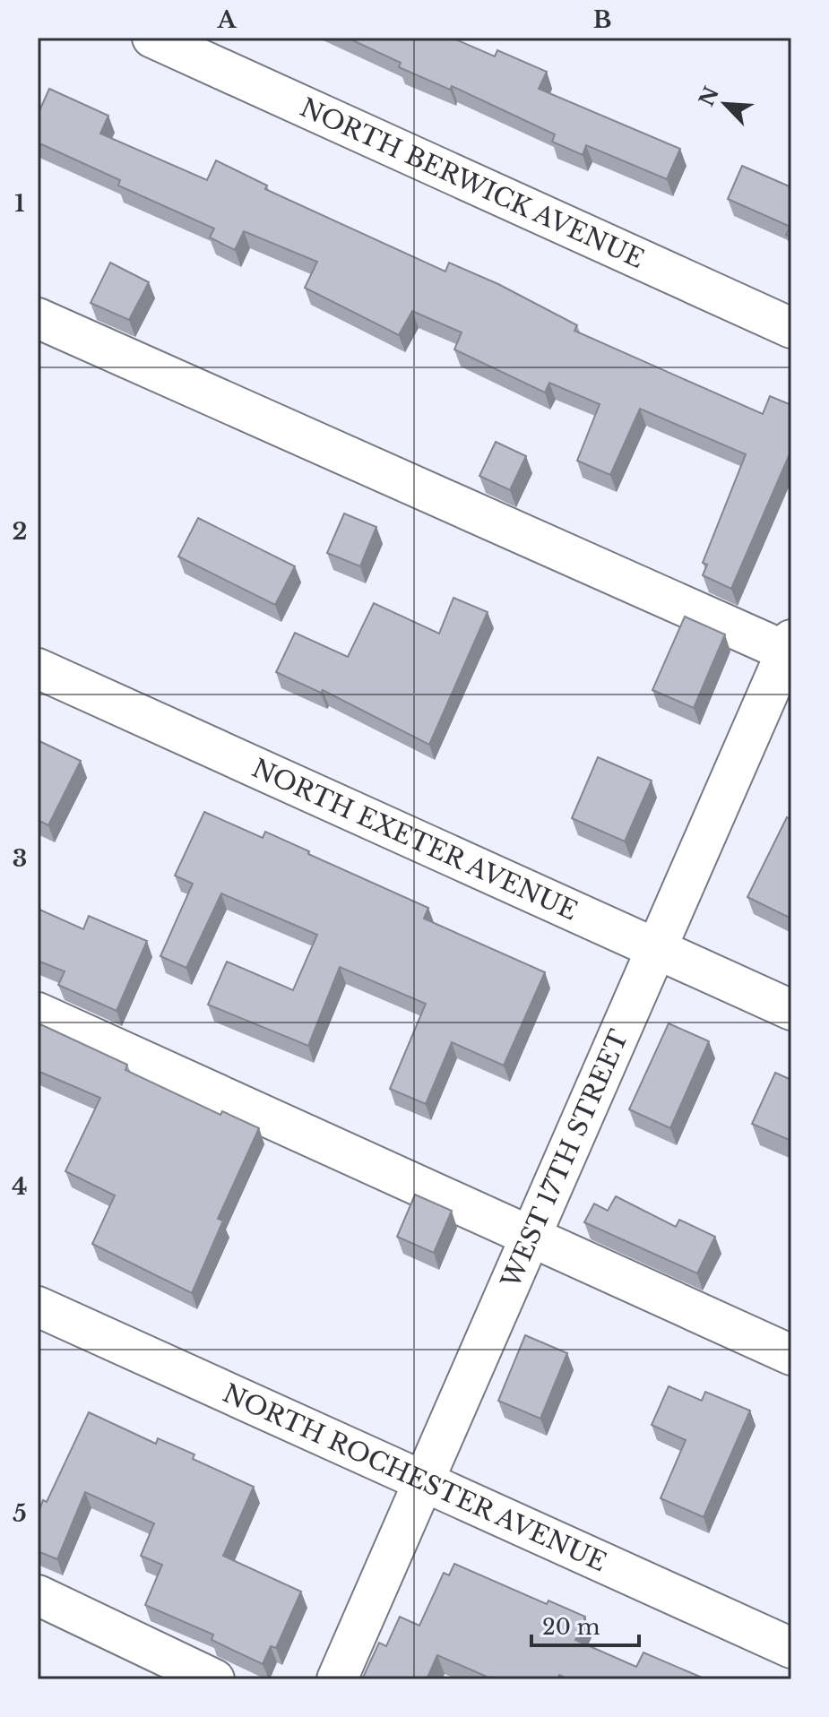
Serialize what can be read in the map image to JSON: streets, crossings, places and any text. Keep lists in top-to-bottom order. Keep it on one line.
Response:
{"streets":{"street":["NORTH BERWICK AVENUE","NORTH EXETER AVENUE","WEST 17TH STREET","NORTH ROCHESTER AVENUE"]},"crossings":[["NORTH EXETER AVENUE","WEST 17TH STREET"],["WEST 17TH STREET","NORTH ROCHESTER AVENUE"]],"scale_bar":"20 m","north":"top left","grid":{"columns":["A","B"],"rows":["1","2","3","4","5"]}}
